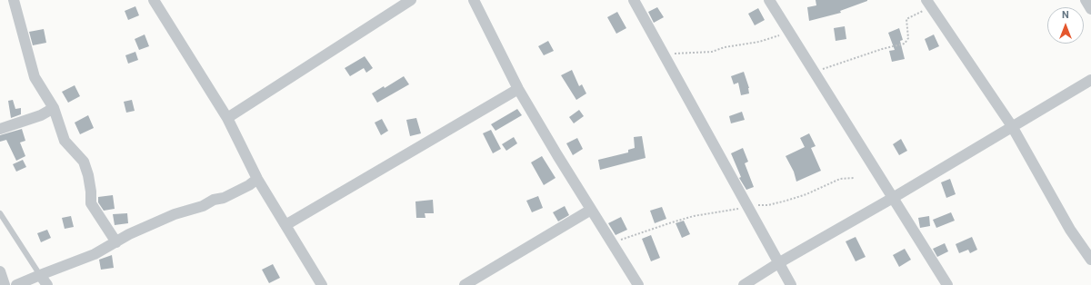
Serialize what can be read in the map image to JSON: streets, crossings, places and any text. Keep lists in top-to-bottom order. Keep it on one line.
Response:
{"north":"top"}
